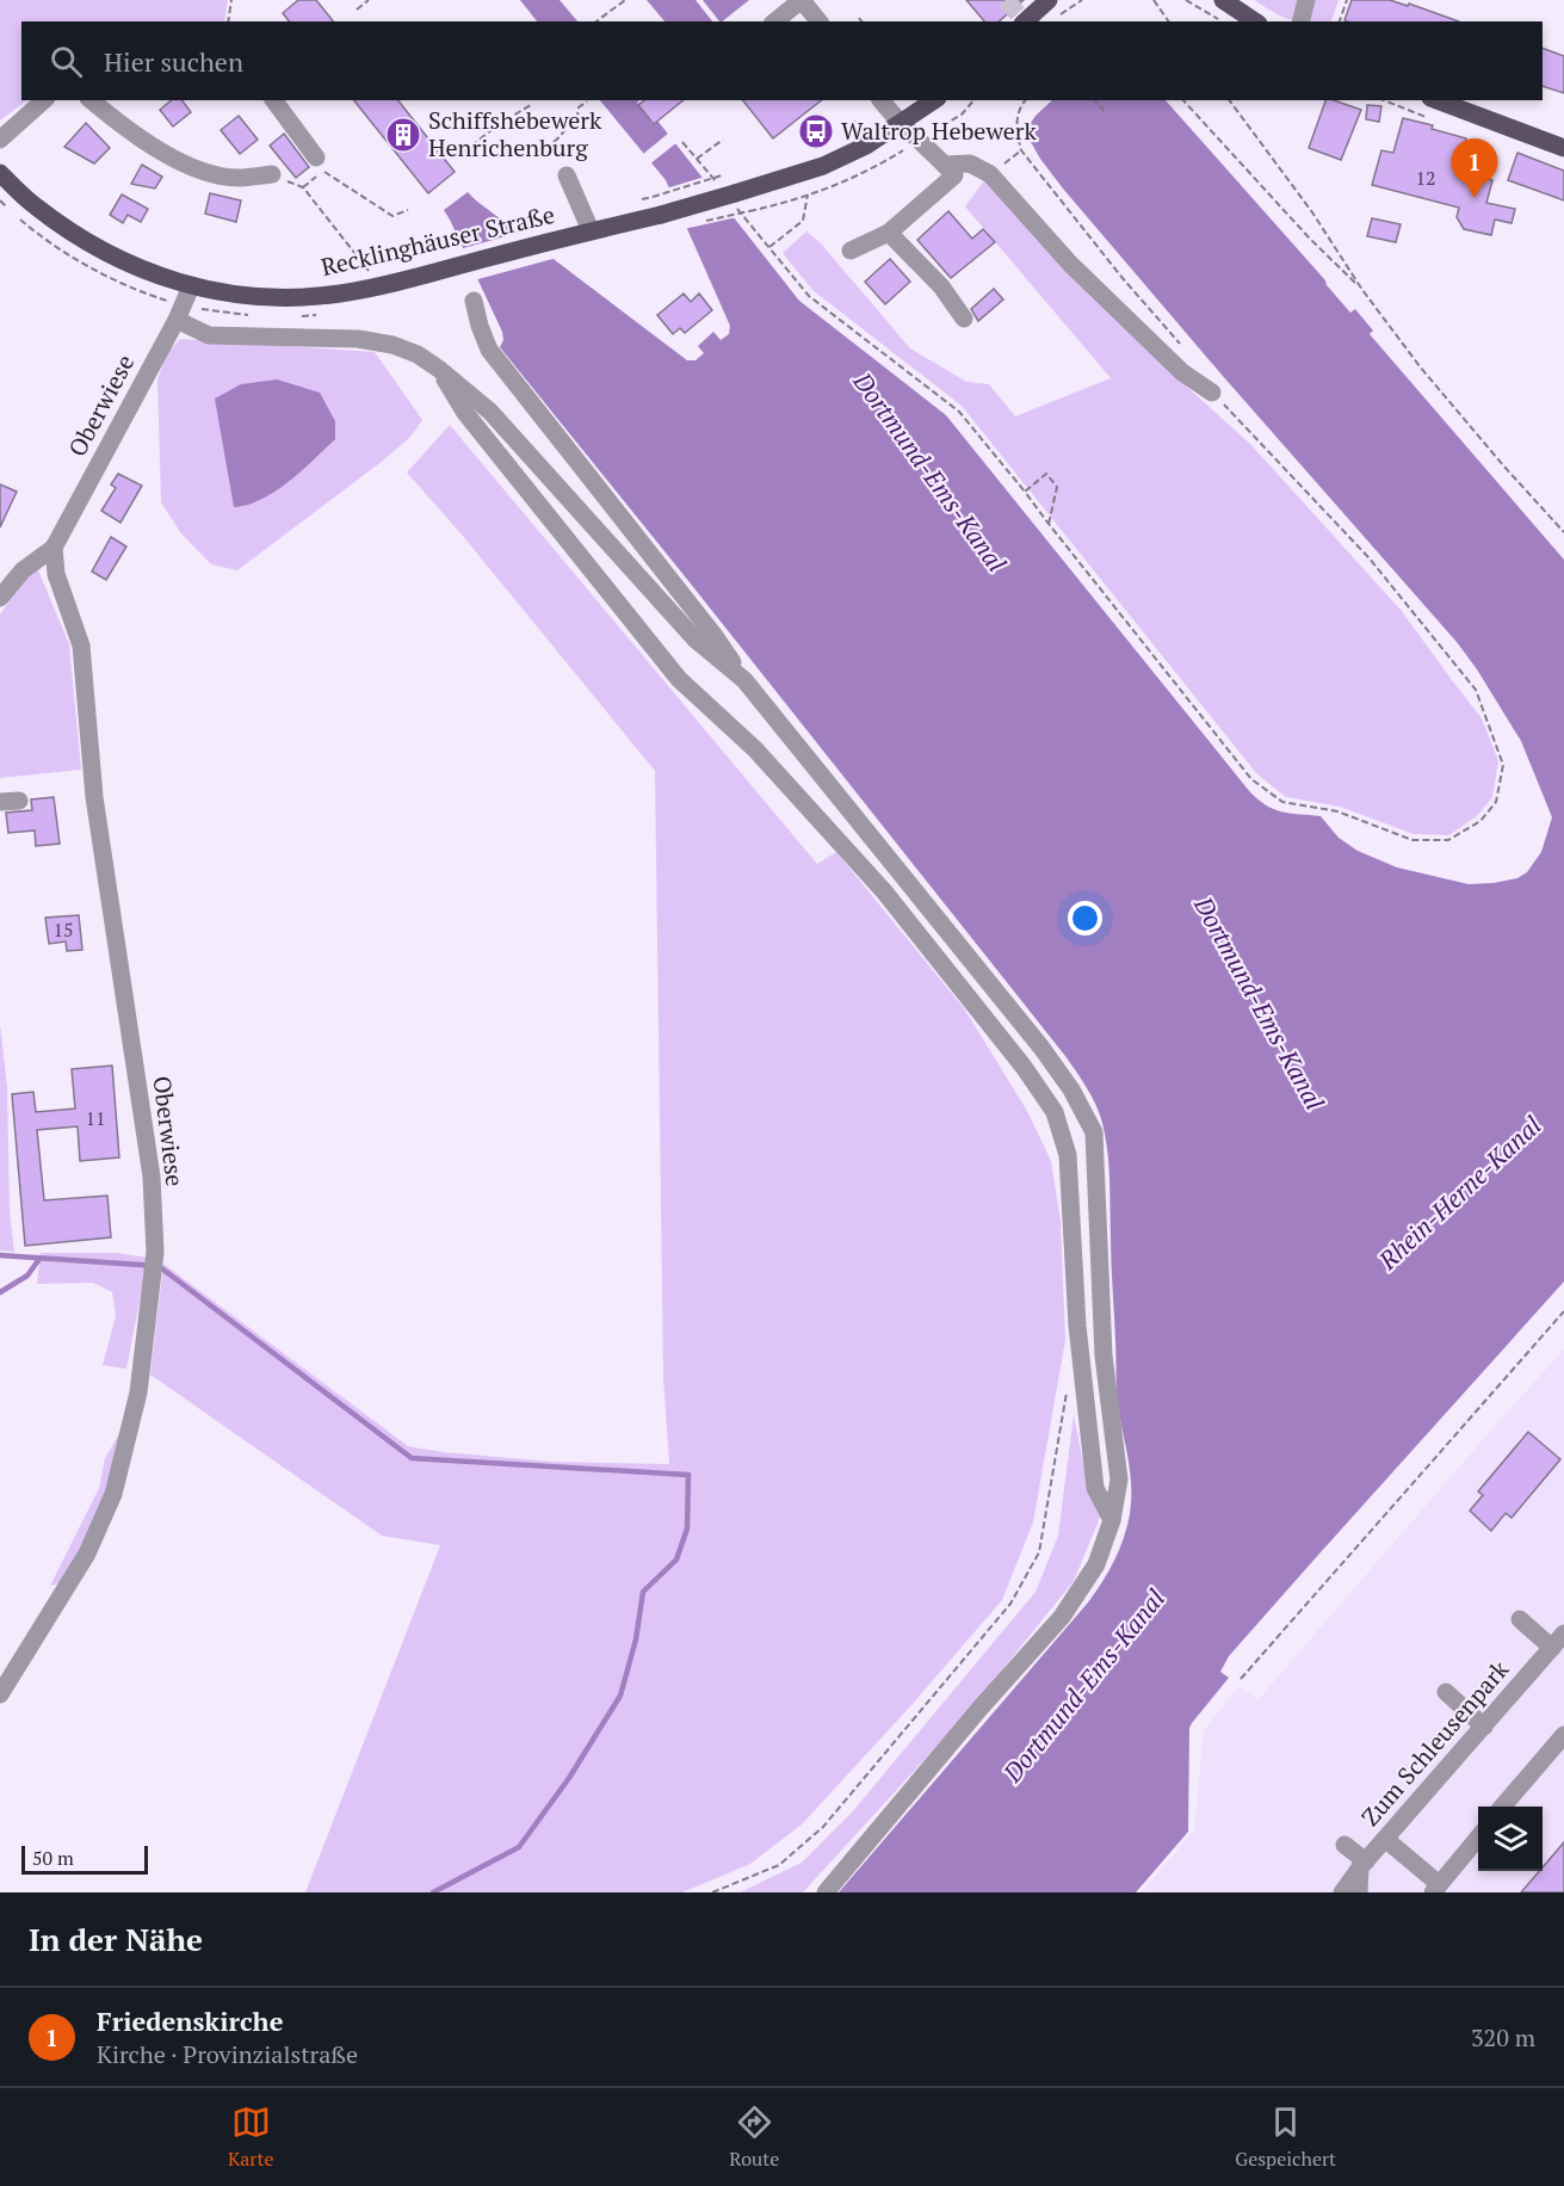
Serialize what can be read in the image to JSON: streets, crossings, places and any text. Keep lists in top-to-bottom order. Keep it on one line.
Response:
{"streets":{"main road":["Recklinghäuser Straße"],"street":["Oberwiese","Zum Schleusenpark"]},"crossings":[["Recklinghäuser Straße","Oberwiese"]],"water":["Dortmund-Ems-Kanal","Rhein-Herne-Kanal"],"places":{"bus stop":["Waltrop Hebewerk"],"building":["Schiffshebewerk Henrichenburg"]},"house_numbers":["12","15","11"],"scale_bar":"50 m","page":{"search":"Hier suchen","pins":"1","scale":"50 m","heading":"In der Nähe","list":[{"mark":"1","name":"Friedenskirche","note":"Kirche · Provinzialstraße","value":"320 m"}],"nav":["Karte","Route","Gespeichert"]}}
